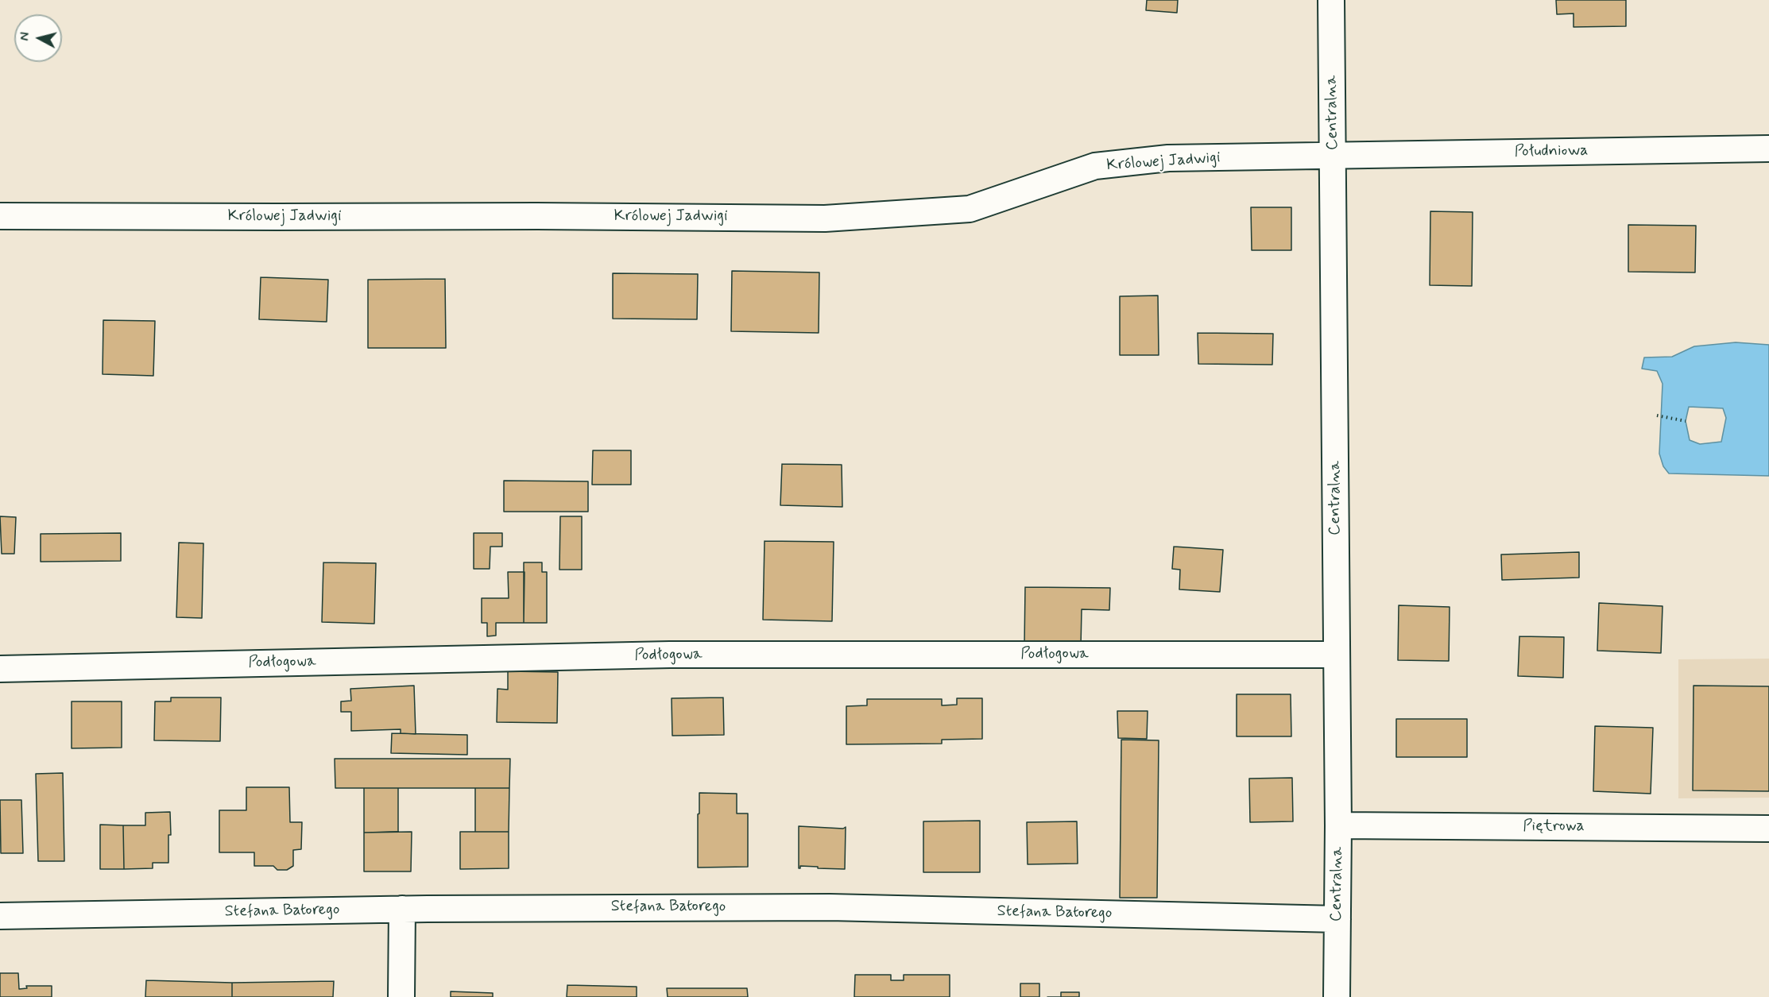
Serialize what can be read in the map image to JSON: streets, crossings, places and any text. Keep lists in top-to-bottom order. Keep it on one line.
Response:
{"streets":{"street":["Centralna","Południowa","Królowej Jadwigi","Podłogowa","Piętrowa","Stefana Batorego"]},"crossings":[["Centralna","Południowa"],["Centralna","Królowej Jadwigi"],["Centralna","Podłogowa"],["Centralna","Piętrowa"],["Centralna","Stefana Batorego"],["Południowa","Królowej Jadwigi"]],"north":"left"}
